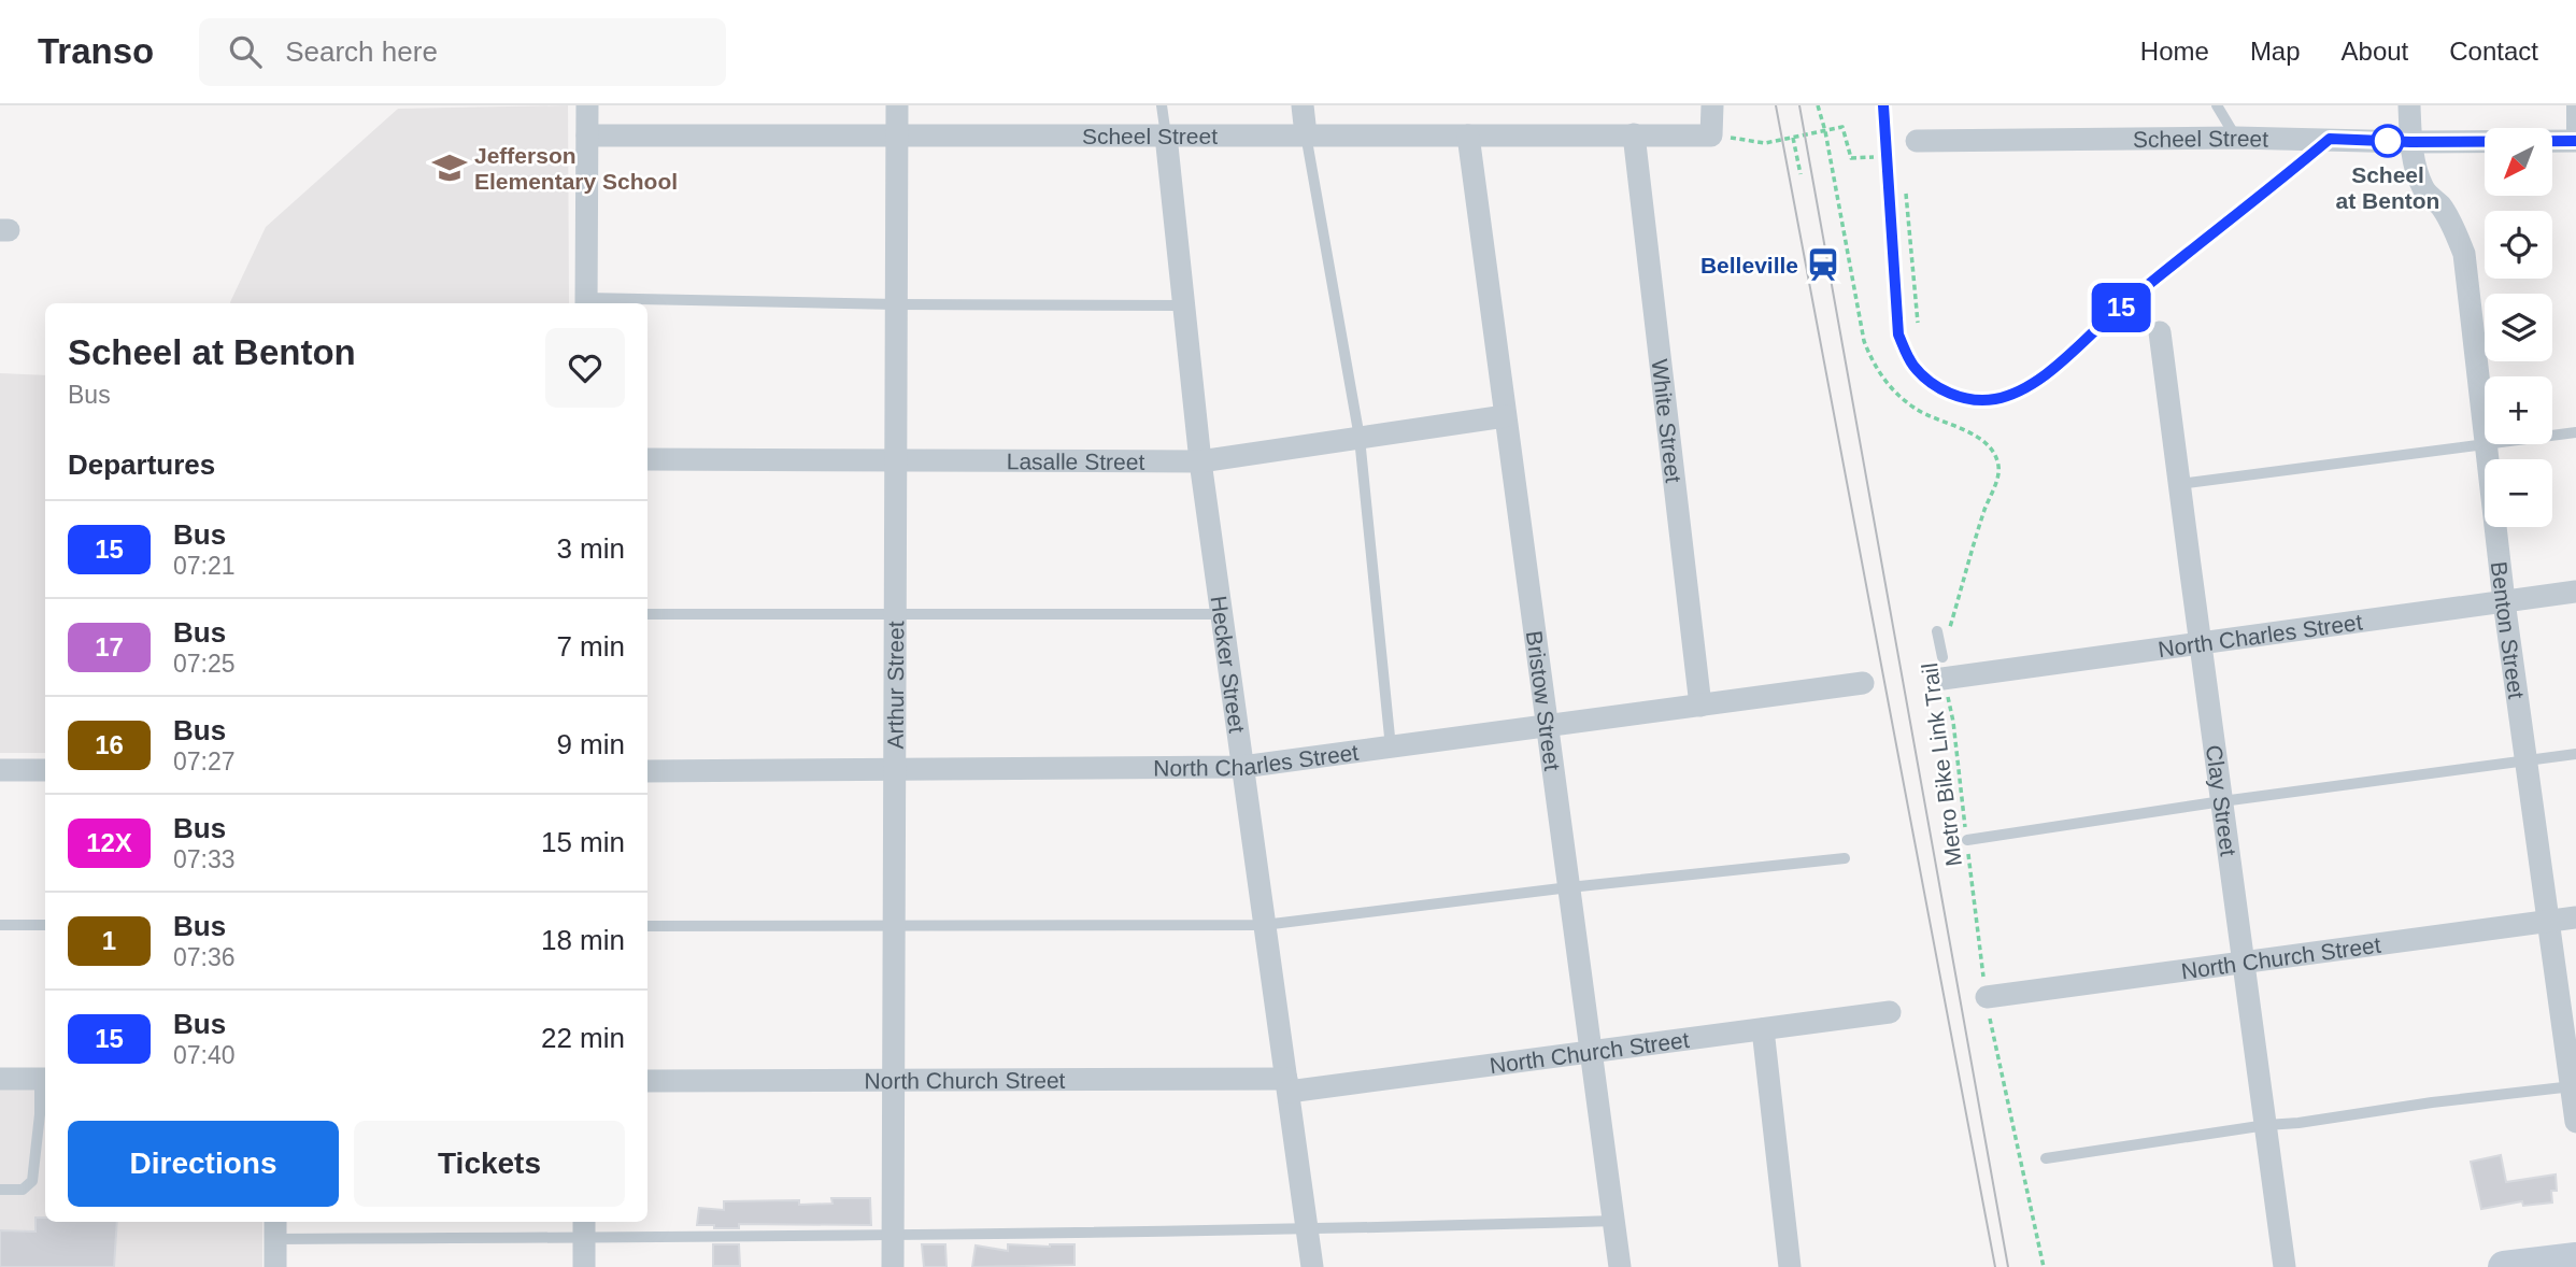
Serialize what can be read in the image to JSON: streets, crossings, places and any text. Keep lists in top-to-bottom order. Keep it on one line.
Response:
{"streets":{"street":["Scheel Street","White Street","Lasalle Street","Benton Street","North Charles Street","Hecker Street","Arthur Street","Bristow Street","Clay Street","North Church Street"],"path":["Metro Bike Link Trail"]},"crossings":[["Scheel Street","White Street"],["Scheel Street","Benton Street"],["Scheel Street","Hecker Street"],["Scheel Street","Arthur Street"],["Scheel Street","Bristow Street"],["White Street","North Charles Street"],["Lasalle Street","Hecker Street"],["Lasalle Street","Arthur Street"],["Lasalle Street","Bristow Street"],["Benton Street","North Charles Street"],["Benton Street","North Church Street"],["North Charles Street","Hecker Street"],["North Charles Street","Arthur Street"],["North Charles Street","Bristow Street"],["North Charles Street","Metro Bike Link Trail"],["North Charles Street","Clay Street"],["Hecker Street","North Church Street"],["Arthur Street","North Church Street"],["Bristow Street","North Church Street"],["Metro Bike Link Trail","North Church Street"],["Clay Street","North Church Street"]],"places":{"other":["Scheel at Benton"],"school or university":["Jefferson Elementary School"],"station":["Belleville"]},"lines":["bus line 15"],"north":"bottom left","page":{"header":"Transo","search":"Search here","nav":["Home","Map","About","Contact"],"on_map":"15","map_buttons":["+","−"],"heading":[["Scheel at Benton","Bus"],"Departures"],"list":[{"mark":"15","name":"Bus","note":"07:21","value":"3 min"},{"mark":"17","name":"Bus","note":"07:25","value":"7 min"},{"mark":"16","name":"Bus","note":"07:27","value":"9 min"},{"mark":"12X","name":"Bus","note":"07:33","value":"15 min"},{"mark":"1","name":"Bus","note":"07:36","value":"18 min"},{"mark":"15","name":"Bus","note":"07:40","value":"22 min"}],"buttons":["Directions","Tickets"]}}
